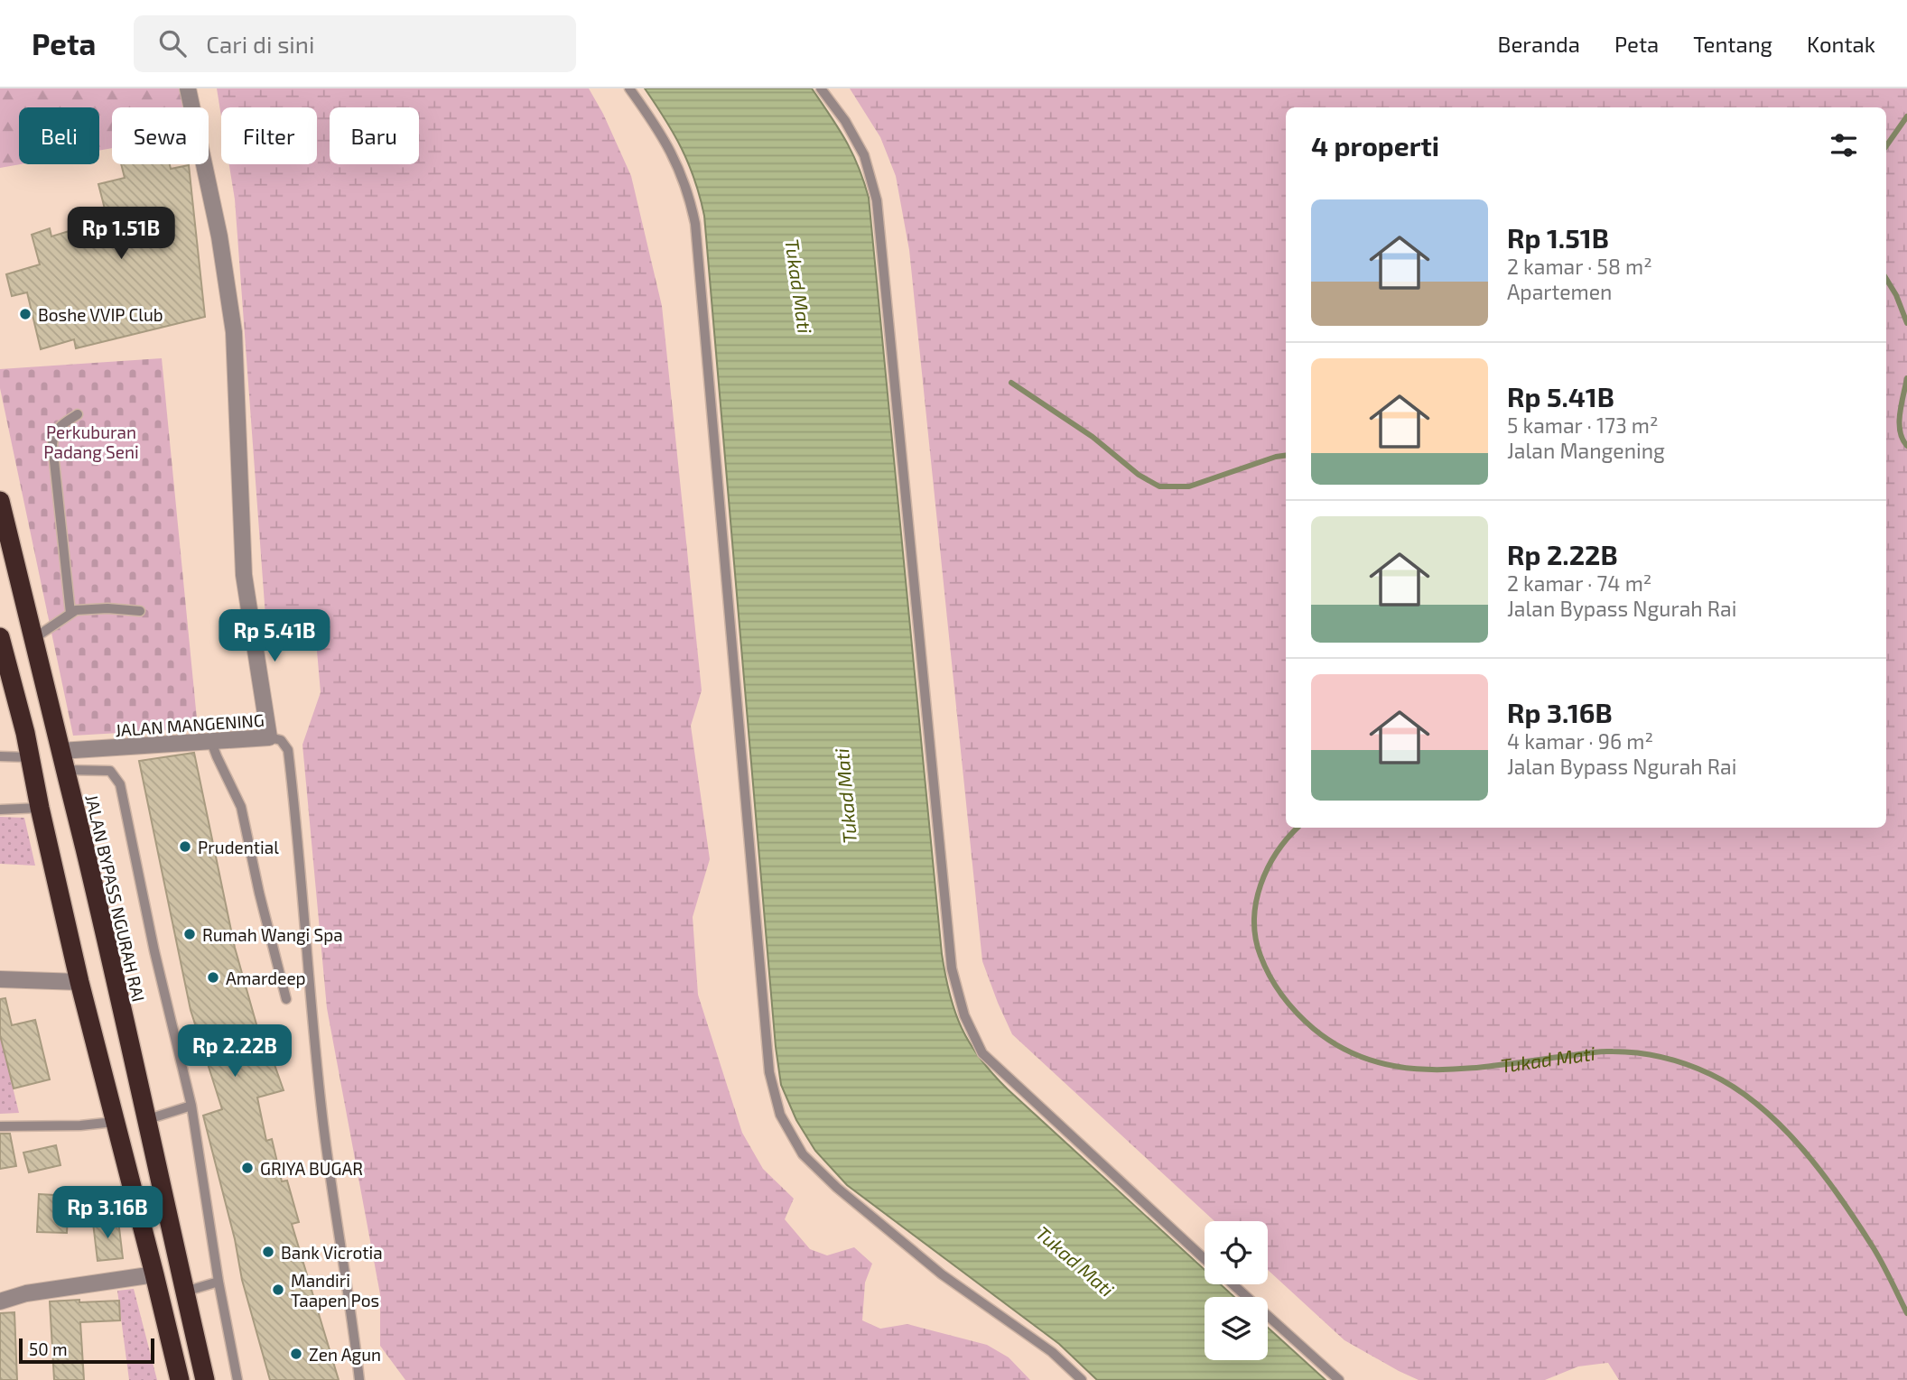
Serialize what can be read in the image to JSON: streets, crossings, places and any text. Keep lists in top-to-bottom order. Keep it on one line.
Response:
{"streets":{"highway":["JALAN BYPASS NGURAH RAI"],"street":["JALAN MANGENING"]},"crossings":[["JALAN MANGENING","JALAN BYPASS NGURAH RAI"]],"water":["Tukad Mati"],"parks":["Perkuburan Padang Seni"],"places":["Boshe VVIP Club","Prudential","Rumah Wangi Spa","Amardeep","GRIYA BUGAR","Bank Vicrotia","Mandiri Taapen Pos","Zen Agun"],"scale_bar":"50 m","page":{"header":"Peta","search":"Cari di sini","nav":["Beranda","Peta","Tentang","Kontak"],"chip":["Beli","Sewa","Filter","Baru"],"heading":"4 properti","list":[{"name":"Rp 1.51B","note":"2 kamar · 58 m² · Apartemen"},{"name":"Rp 5.41B","note":"5 kamar · 173 m² · Jalan Mangening"},{"name":"Rp 2.22B","note":"2 kamar · 74 m² · Jalan Bypass Ngurah Rai"},{"name":"Rp 3.16B","note":"4 kamar · 96 m² · Jalan Bypass Ngurah Rai"}],"price":["Rp 1.51B","Rp 5.41B","Rp 2.22B","Rp 3.16B"],"scale":"50 m"}}
